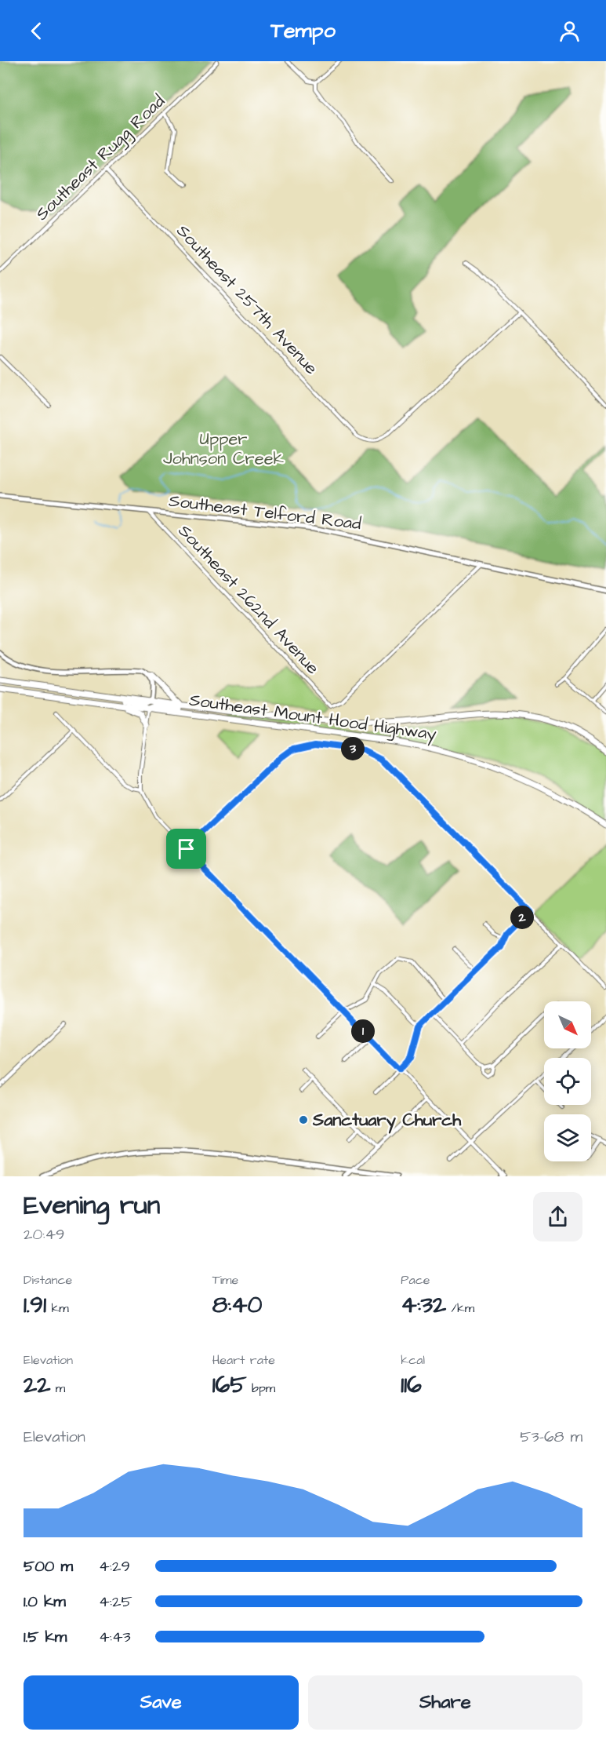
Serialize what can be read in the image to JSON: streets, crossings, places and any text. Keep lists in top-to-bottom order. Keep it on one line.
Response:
{"streets":{"highway":["Southeast Mount Hood Highway"],"street":["Southeast Rugg Road","Southeast 257th Avenue","Southeast Telford Road","Southeast 262nd Avenue"]},"crossings":[["Southeast Rugg Road","Southeast 257th Avenue"],["Southeast Telford Road","Southeast 262nd Avenue"]],"parks":["Upper Johnson Creek"],"places":["Sanctuary Church"],"north":"bottom right","page":{"header":"Tempo","pins":["3","2","1"],"heading":["Evening run","20:49"],"stats":[["Distance","1.91 km"],["Time","8:40"],["Pace","4:32 /km"],["Elevation","22 m"],["Heart rate","165 bpm"],["kcal","116"]],"chart":["Elevation","53–68 m"],"list":[{"name":"500 m","note":"4:29"},{"name":"1.0 km","note":"4:25"},{"name":"1.5 km","note":"4:43"}],"buttons":["Save","Share"]}}
